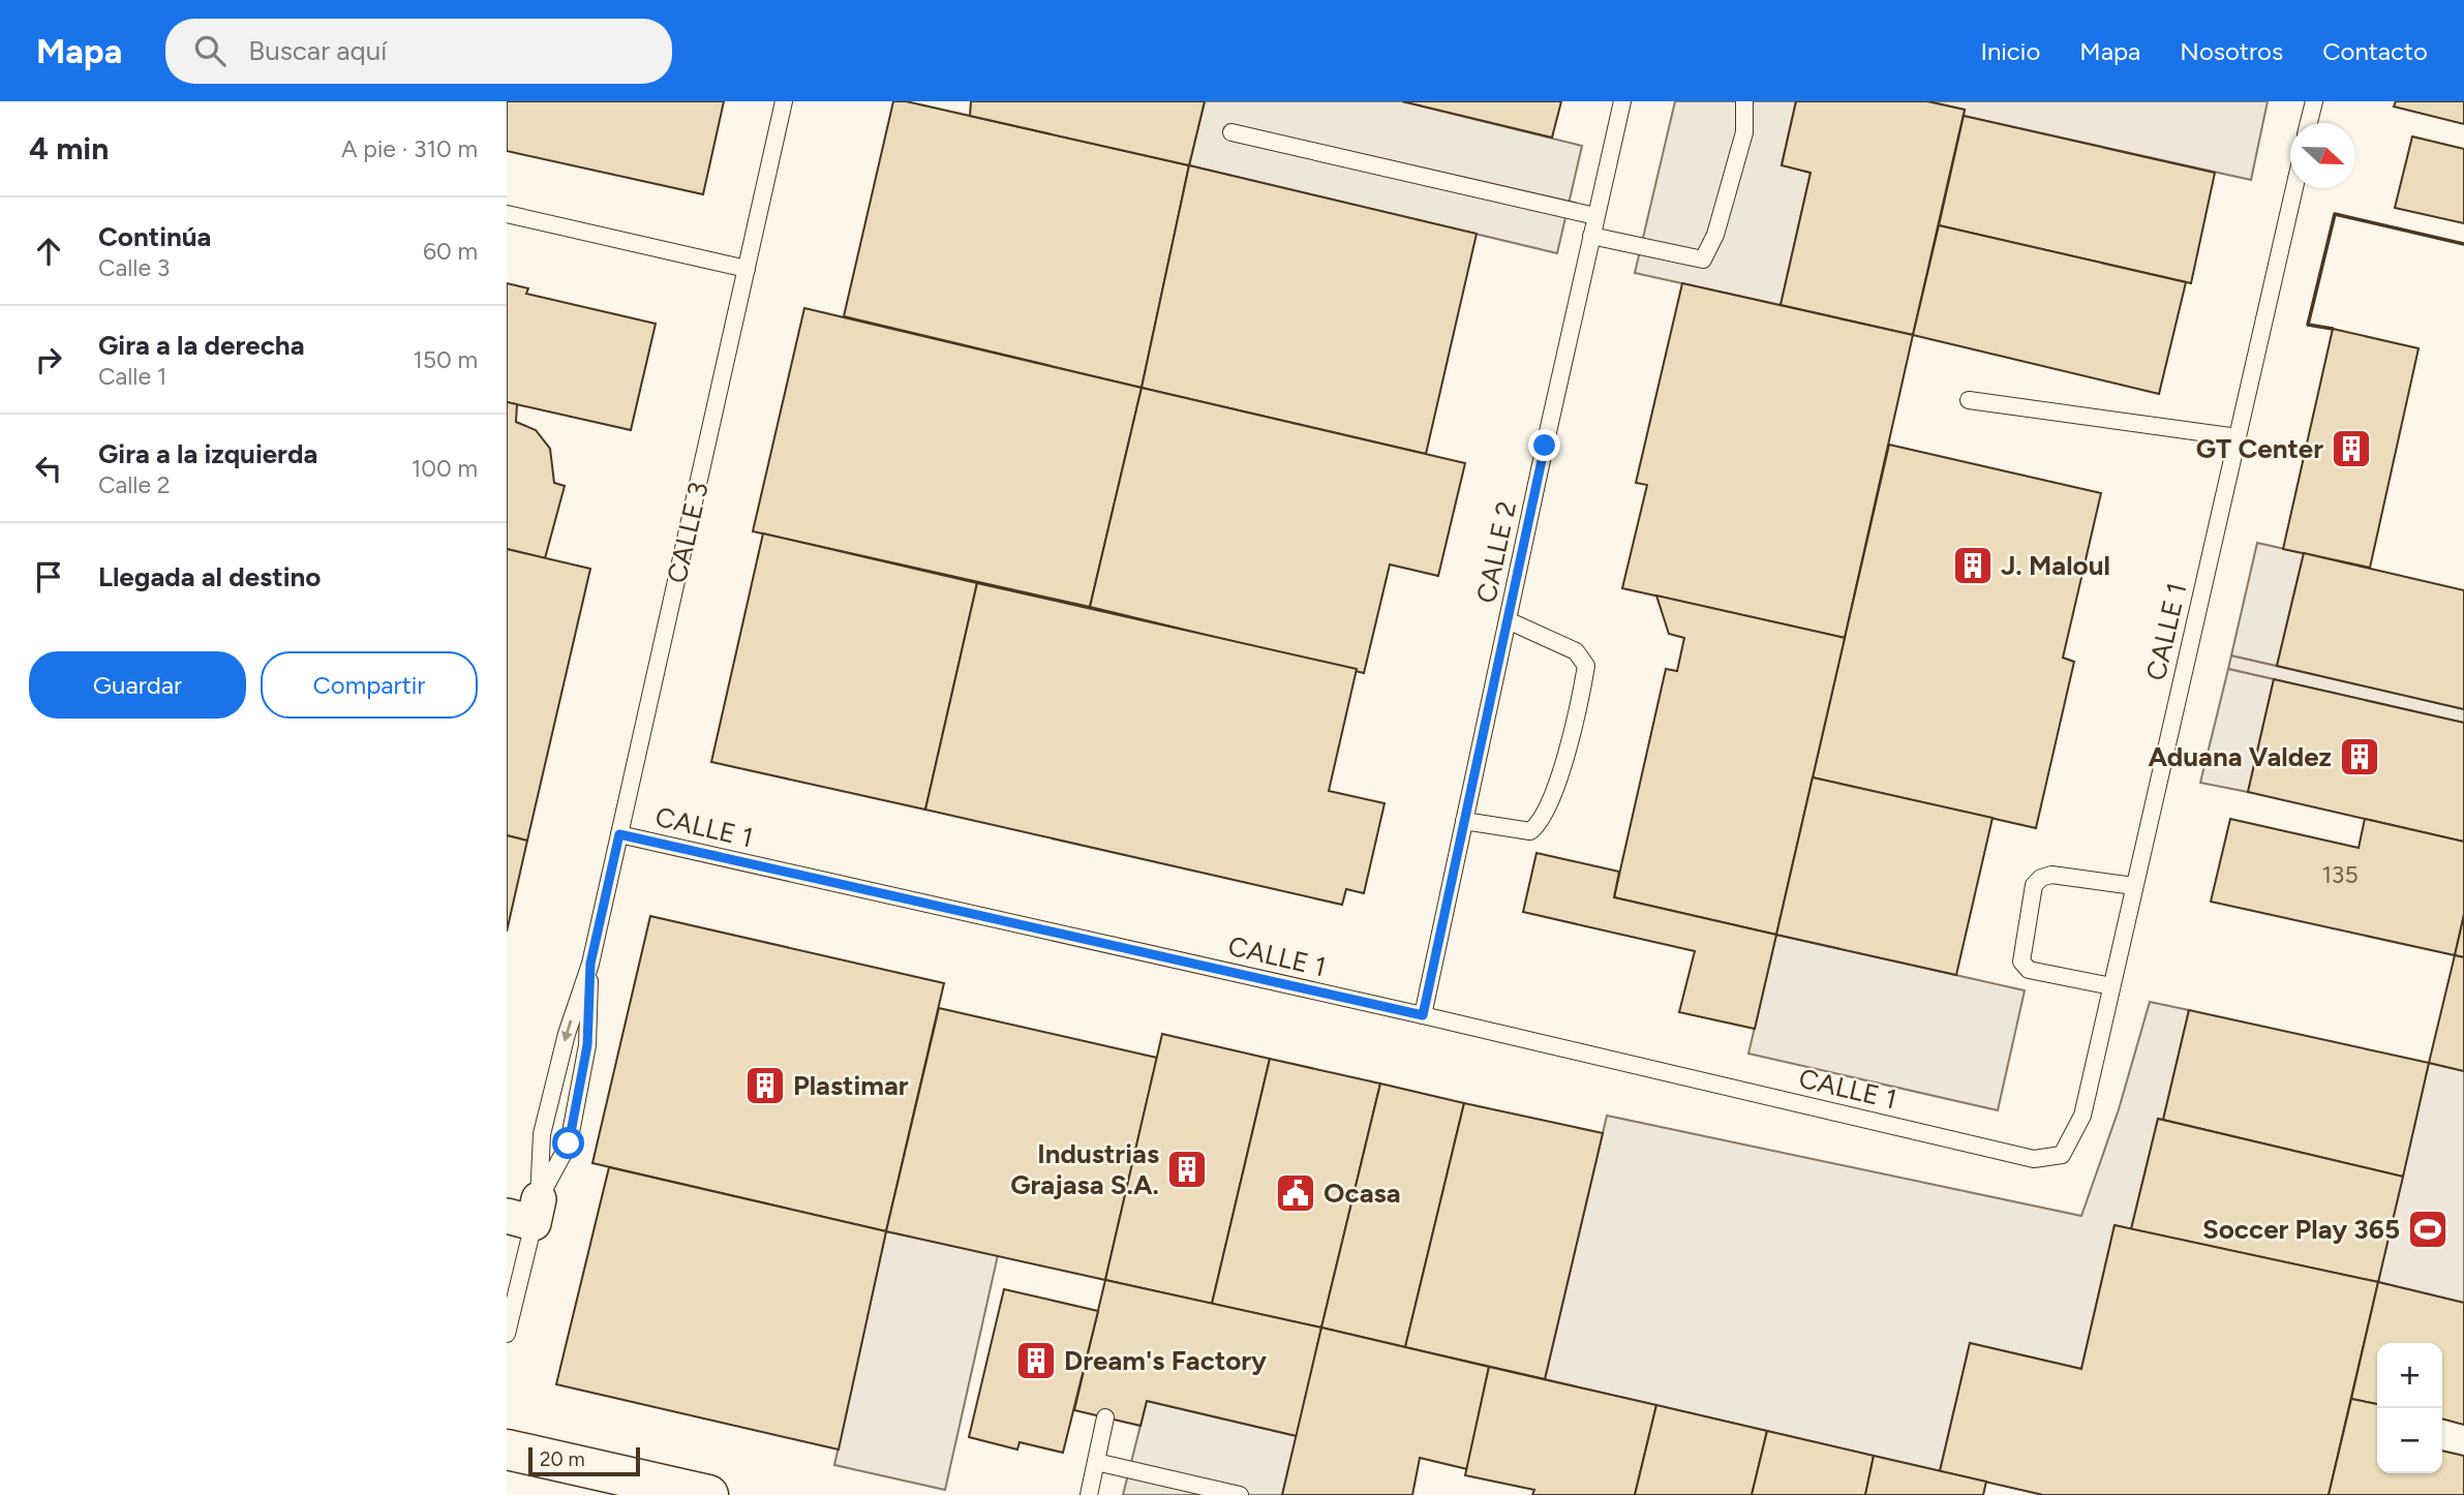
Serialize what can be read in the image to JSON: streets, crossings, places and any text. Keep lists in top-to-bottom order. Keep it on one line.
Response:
{"streets":{"lane":["CALLE 3","CALLE 2","CALLE 1"]},"crossings":[["CALLE 3","CALLE 1"],["CALLE 2","CALLE 1"]],"places":{"building":["GT Center","J. Maloul","Aduana Valdez","Plastimar","Industrias Grajasa S.A.","Dream's Factory"],"public building":["Ocasa"],"sports":["Soccer Play 365"]},"house_numbers":["135"],"scale_bar":"20 m","north":"right","page":{"header":"Mapa","search":"Buscar aquí","nav":["Inicio","Mapa","Nosotros","Contacto"],"heading":["4 min","A pie · 310 m"],"list":[["Continúa","Calle 3","60 m"],["Gira a la derecha","Calle 1","150 m"],["Gira a la izquierda","Calle 2","100 m"],"Llegada al destino"],"buttons":["Guardar","Compartir"],"map_buttons":["+","−"],"scale":"20 m"}}
